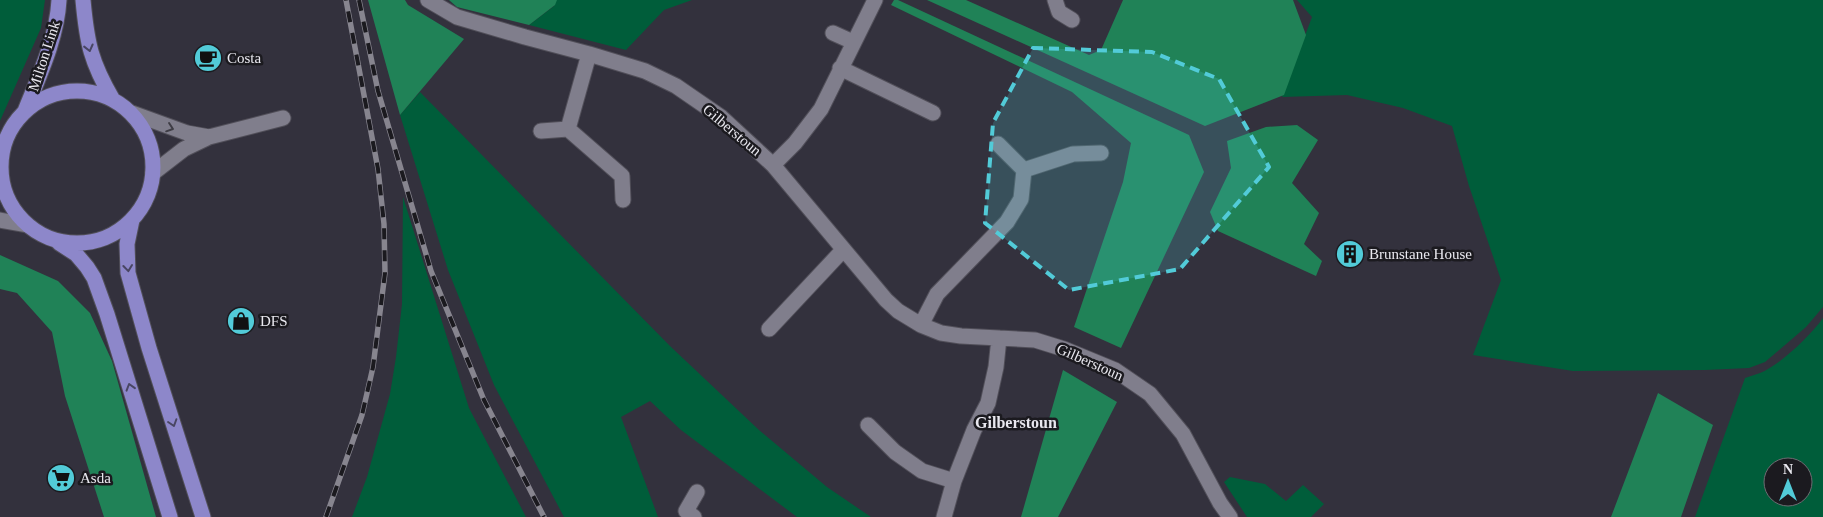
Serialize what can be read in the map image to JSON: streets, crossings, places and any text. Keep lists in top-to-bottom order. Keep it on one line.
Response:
{"streets":{"main road":["Milton Link"],"street":["Gilberstoun"]},"one_way":["Milton Link"],"districts":["Gilberstoun"],"places":{"cafe":["Costa"],"building":["Brunstane House"],"shop":["DFS"],"supermarket":["Asda"]},"north":"top"}
